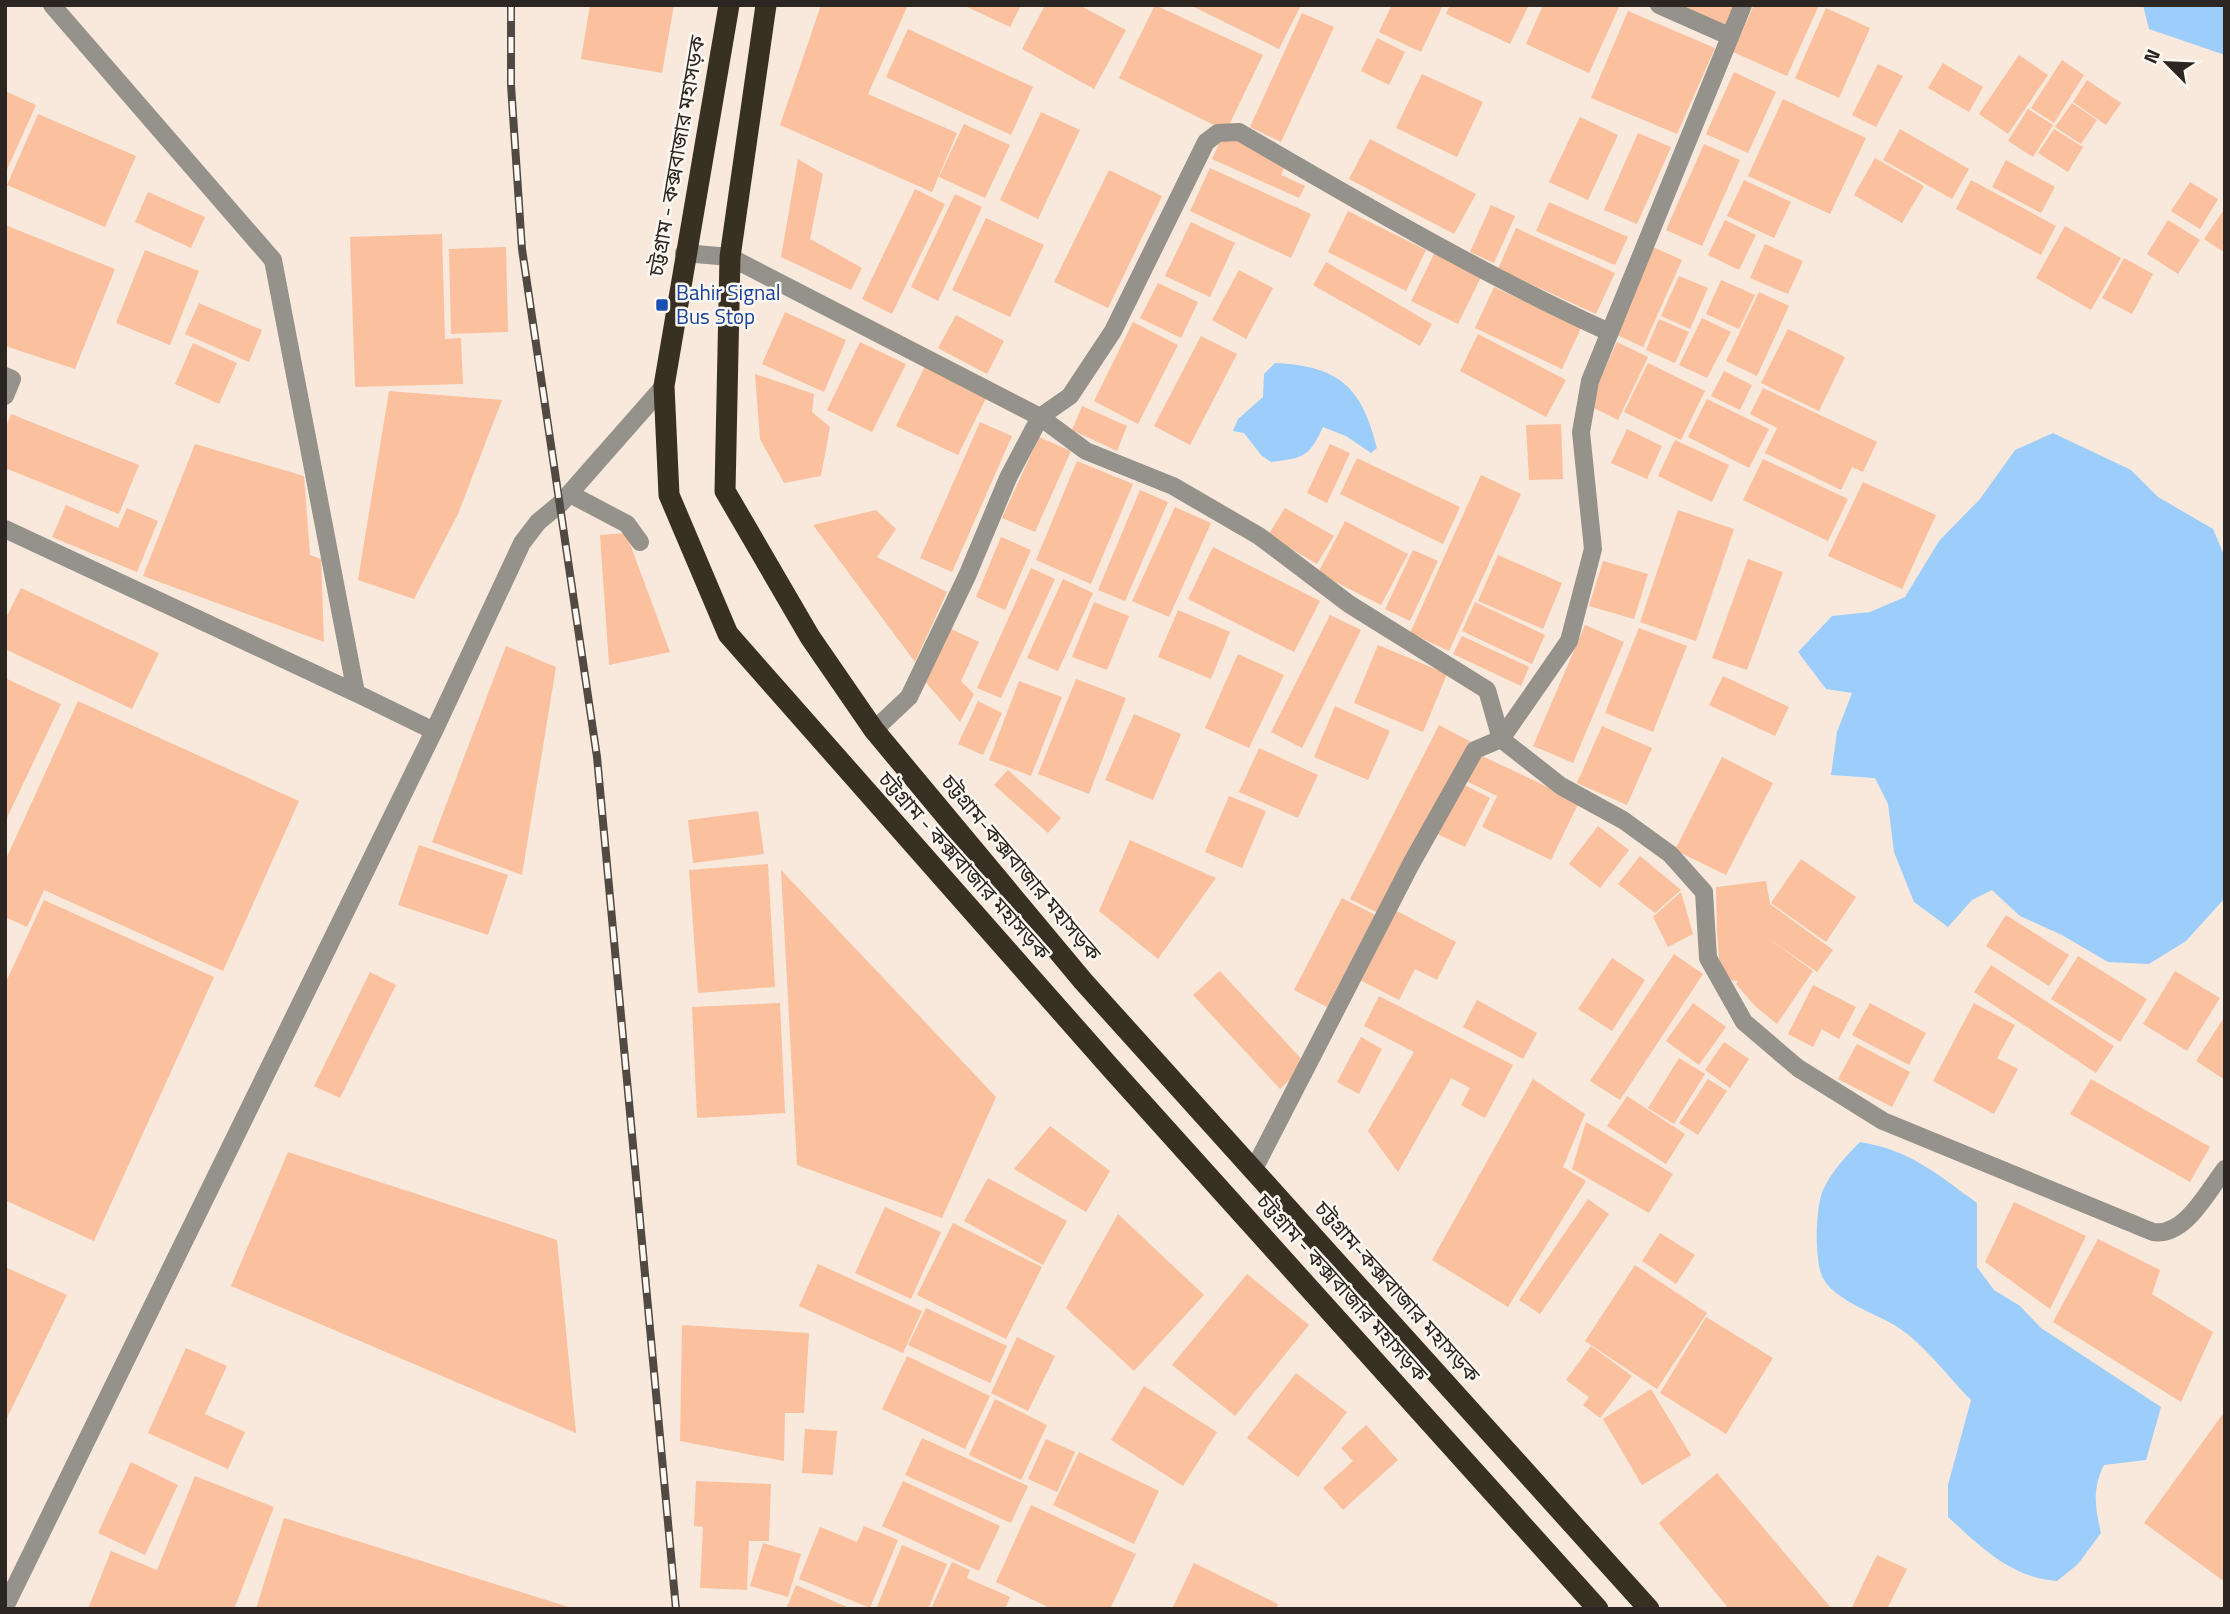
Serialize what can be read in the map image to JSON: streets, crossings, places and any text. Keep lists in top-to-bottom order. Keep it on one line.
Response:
{"streets":{"highway":["চট্টগ্রাম - কক্সবাজার মহাসড়ক","চট্টগ্রাম-কক্সবাজার মহাসড়ক"]},"places":{"transit":["Bahir Signal Bus Stop"]},"north":"top left"}
